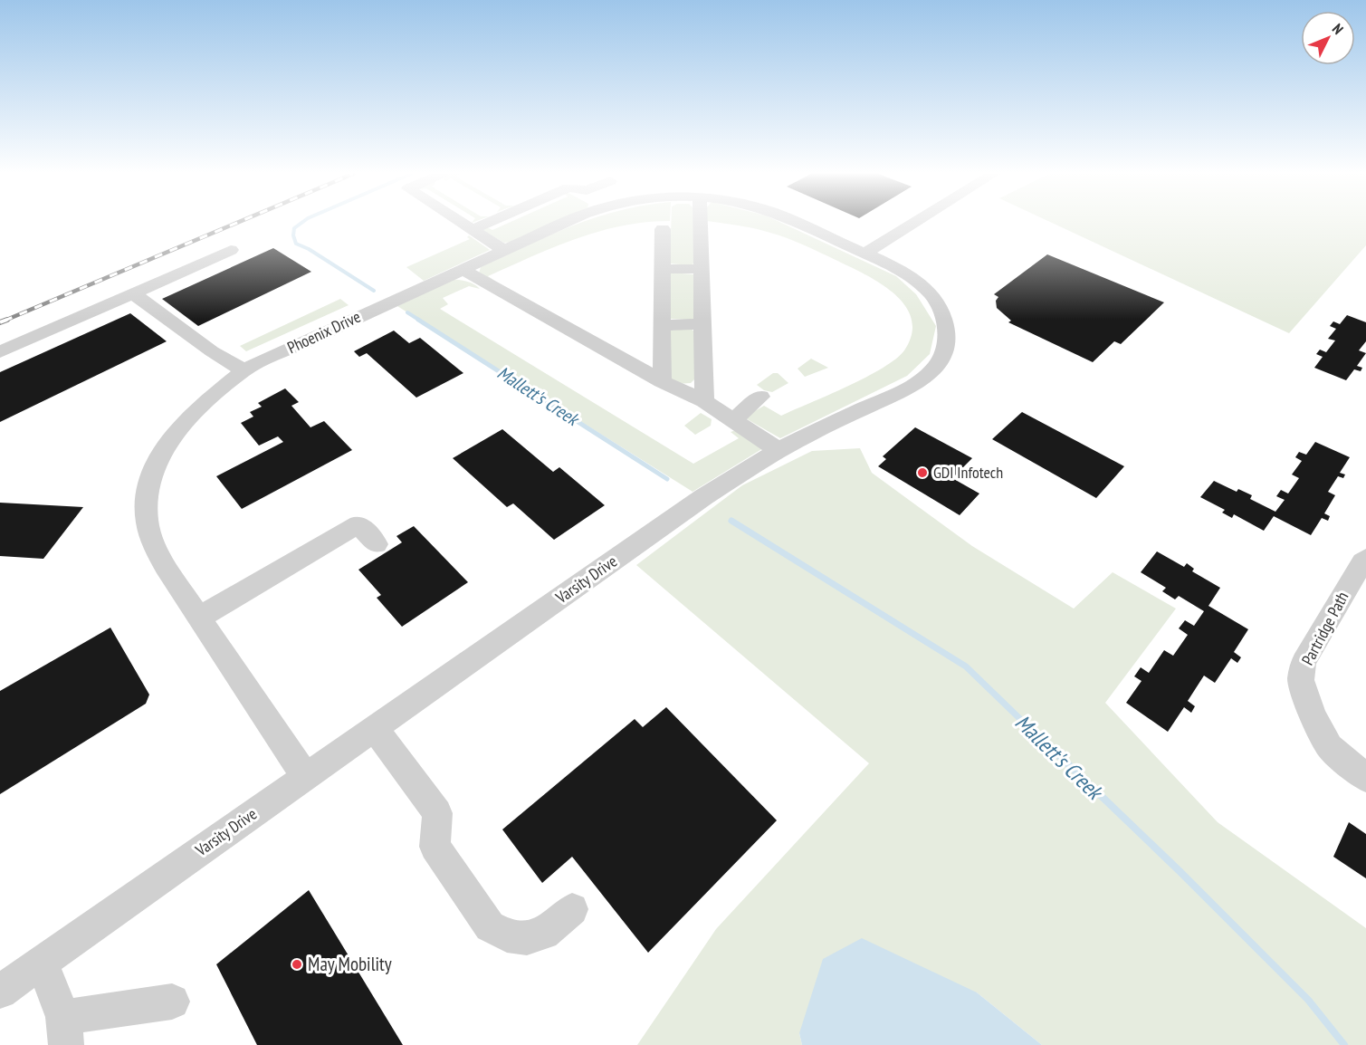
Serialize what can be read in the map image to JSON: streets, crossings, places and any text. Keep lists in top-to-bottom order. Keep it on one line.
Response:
{"streets":{"street":["Phoenix Drive","Varsity Drive","Partridge Path"]},"crossings":[["Phoenix Drive","Varsity Drive"]],"water":["Mallett's Creek"],"places":["GDI Infotech","May Mobility"],"north":"top right"}
